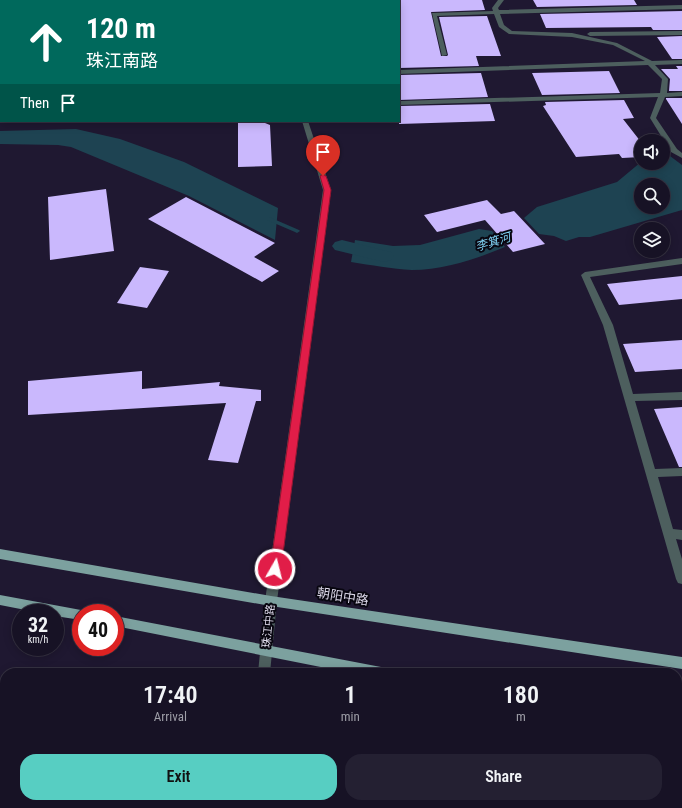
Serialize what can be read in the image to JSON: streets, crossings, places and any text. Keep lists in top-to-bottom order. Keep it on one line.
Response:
{"streets":{"main road":["朝阳中路"],"street":["珠江中路"]},"crossings":[["朝阳中路","珠江中路"]],"water":["李箕河"],"page":{"turn":["120 m","珠江南路"],"then":"Then","speed":"32 km/h","limit":"40","eta":["17:40","Arrival","1","min","180","m"],"buttons":["Exit","Share"]}}
